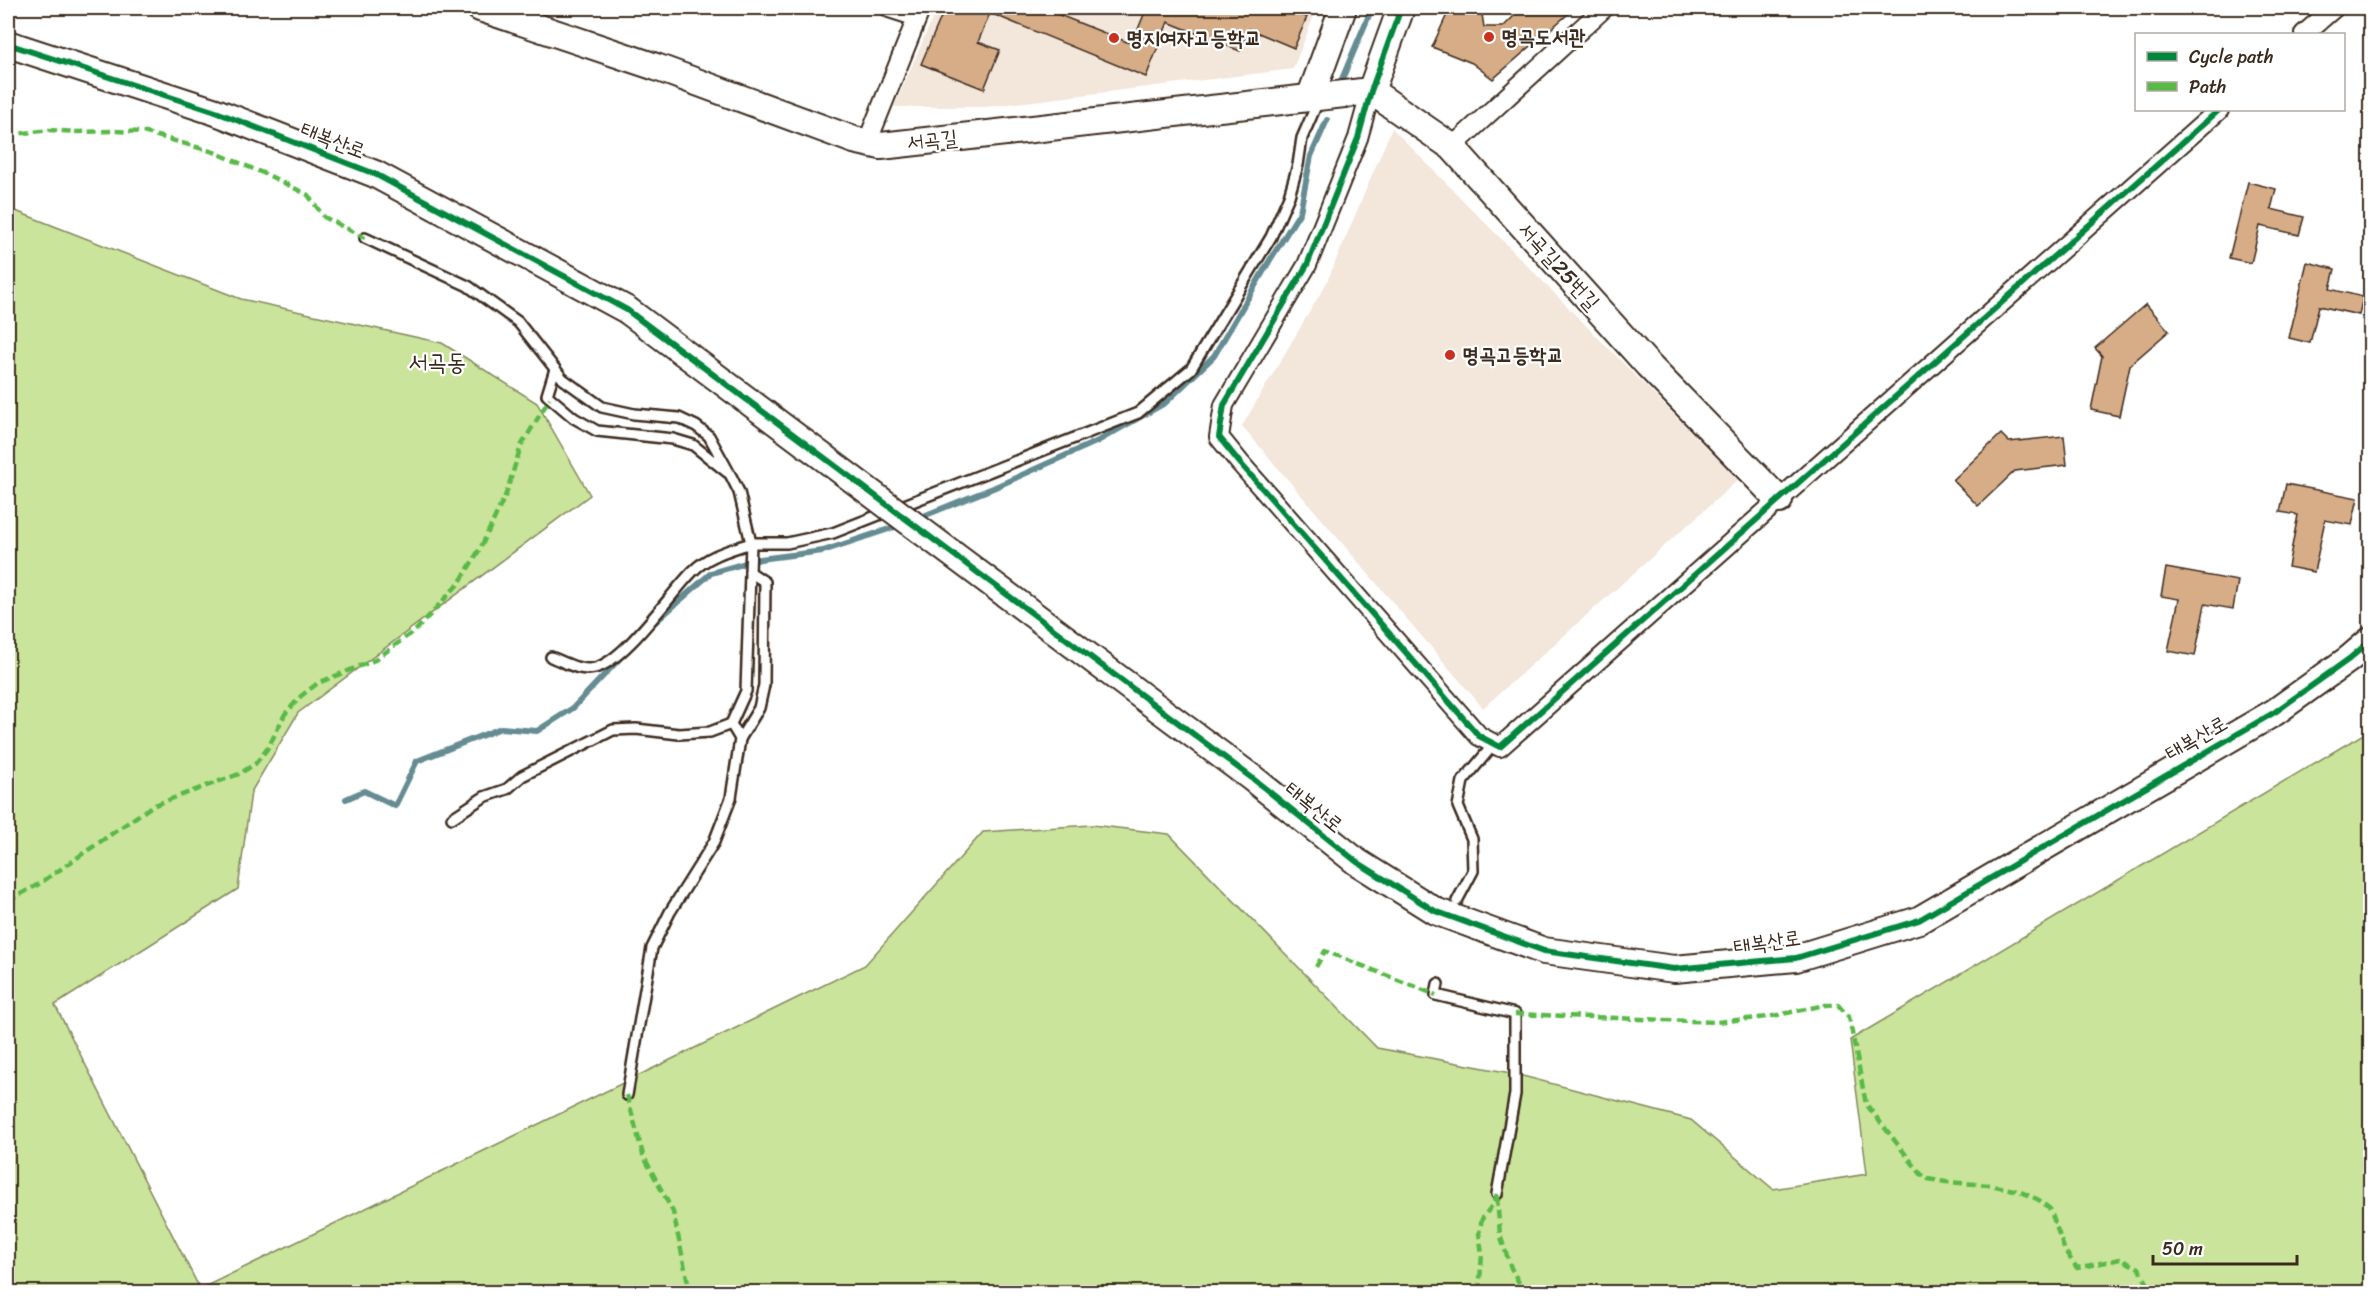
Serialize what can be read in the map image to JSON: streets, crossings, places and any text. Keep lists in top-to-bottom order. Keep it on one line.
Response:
{"streets":{"street":["태복산로","서곡길","서곡길25번길"]},"districts":["서곡동"],"places":["명곡도서관","명지여자고등학교","명곡고등학교"],"legend":["Cycle path","Path"],"scale_bar":"50 m"}
